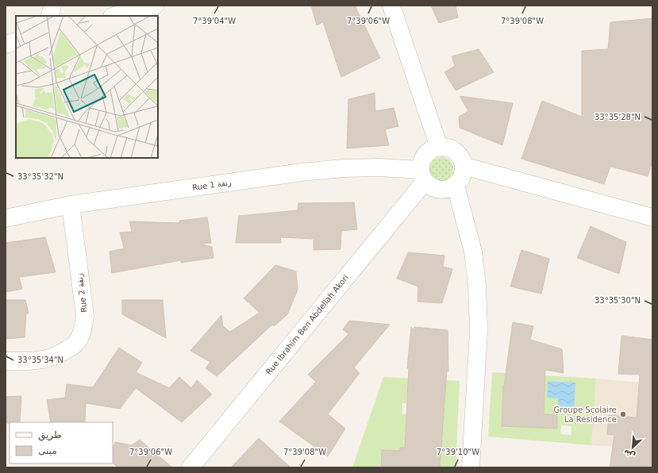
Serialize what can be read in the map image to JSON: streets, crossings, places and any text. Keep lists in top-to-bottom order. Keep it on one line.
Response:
{"streets":{"street":["Rue 1 زنقة","Rue 2 زنقة","Rue Ibrahim Ben Abdellah Akori"]},"crossings":[["Rue 1 زنقة","Rue 2 زنقة"],["Rue 1 زنقة","Rue Ibrahim Ben Abdellah Akori"]],"places":["Groupe Scolaire La Résidence"],"legend":["طريق","مبنى"],"north":"bottom left","coordinates":["7°39'04\"W","7°39'06\"W","7°39'08\"W","33°35'28\"N","33°35'32\"N","33°35'30\"N","33°35'34\"N","7°39'10\"W"]}
